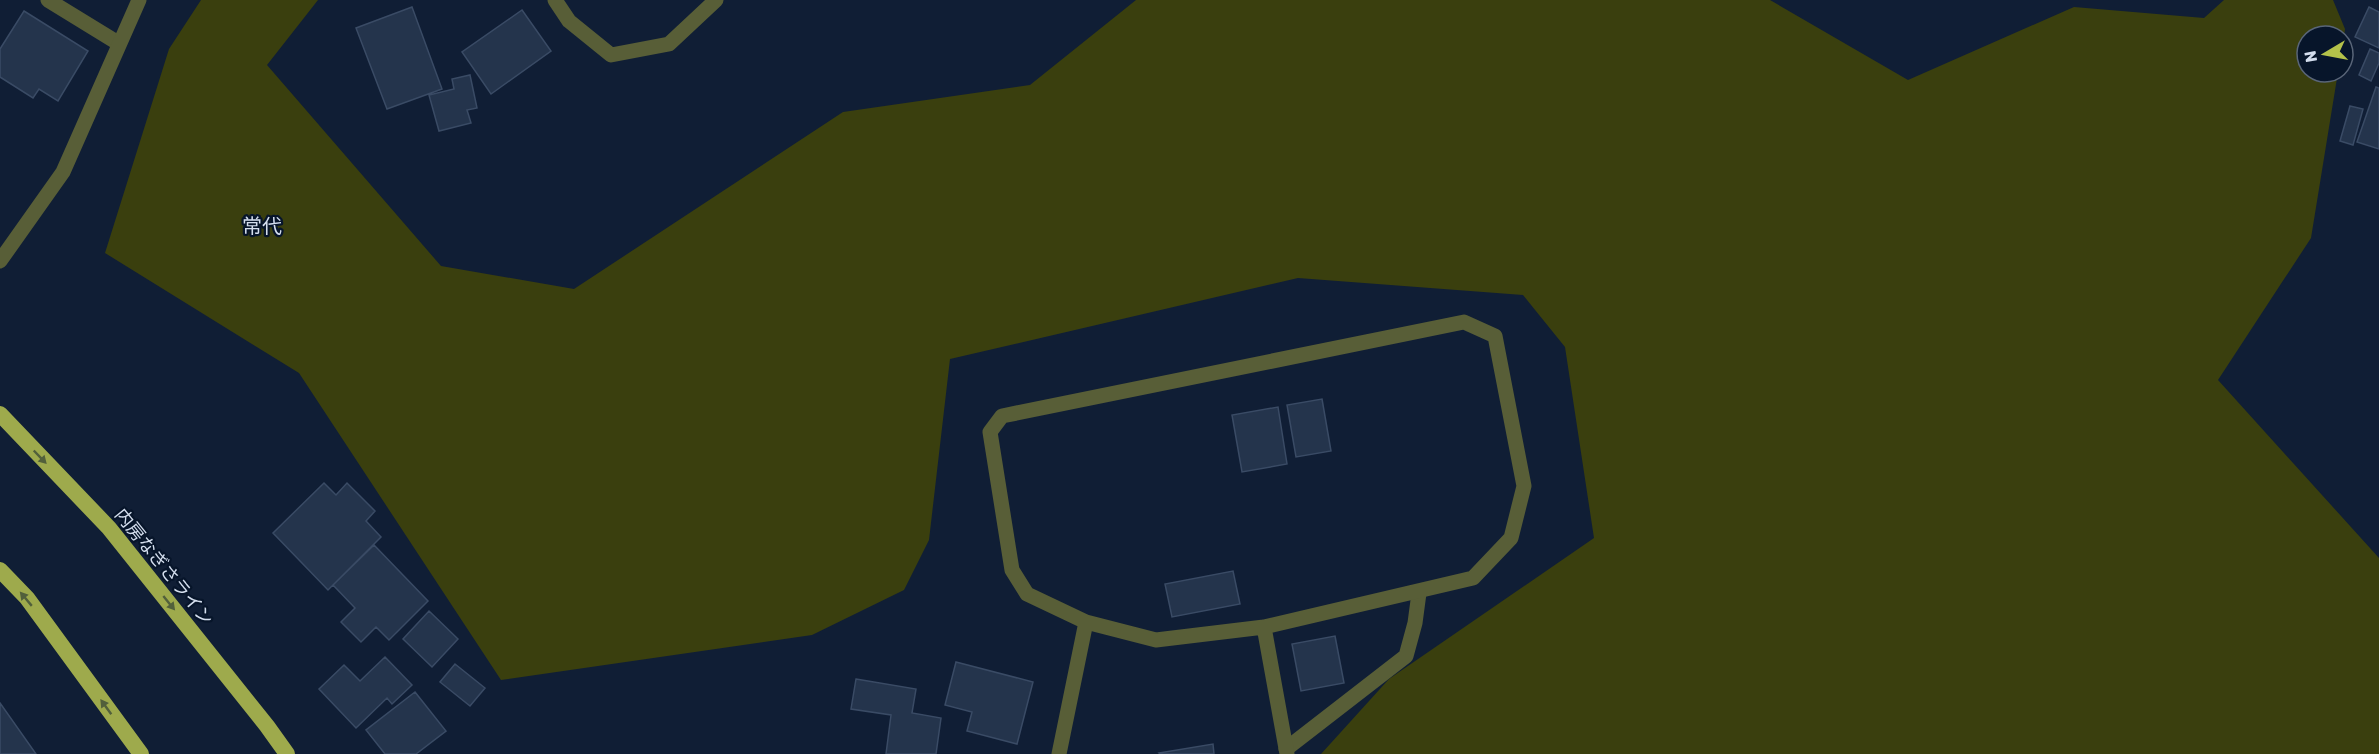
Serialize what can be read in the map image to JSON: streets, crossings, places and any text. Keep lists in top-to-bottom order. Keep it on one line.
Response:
{"streets":{"highway":["内房なぎさライン"]},"districts":["常代"],"north":"left"}
